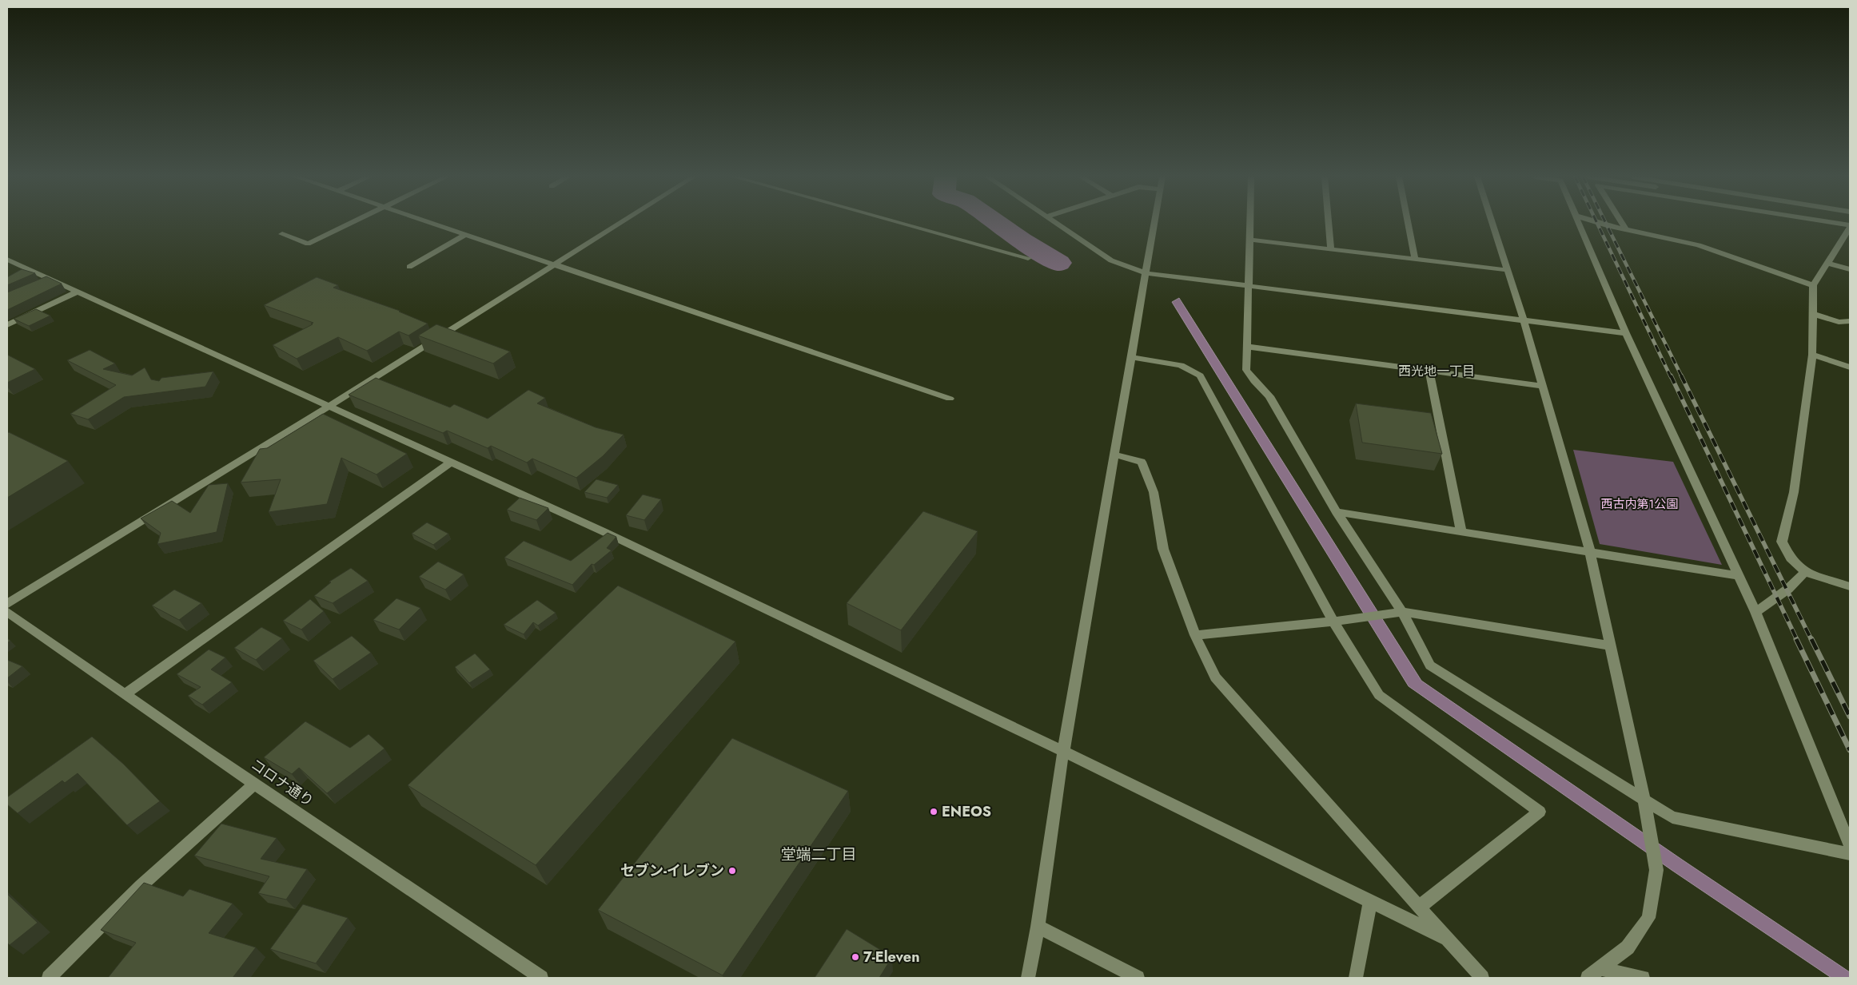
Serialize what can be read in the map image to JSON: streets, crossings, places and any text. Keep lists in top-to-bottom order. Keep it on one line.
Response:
{"streets":{"street":["コロナ通り"]},"districts":["西光地一丁目","堂端二丁目"],"parks":["西古内第1公園"],"places":["ENEOS","セブン-イレブン","7-Eleven"]}
